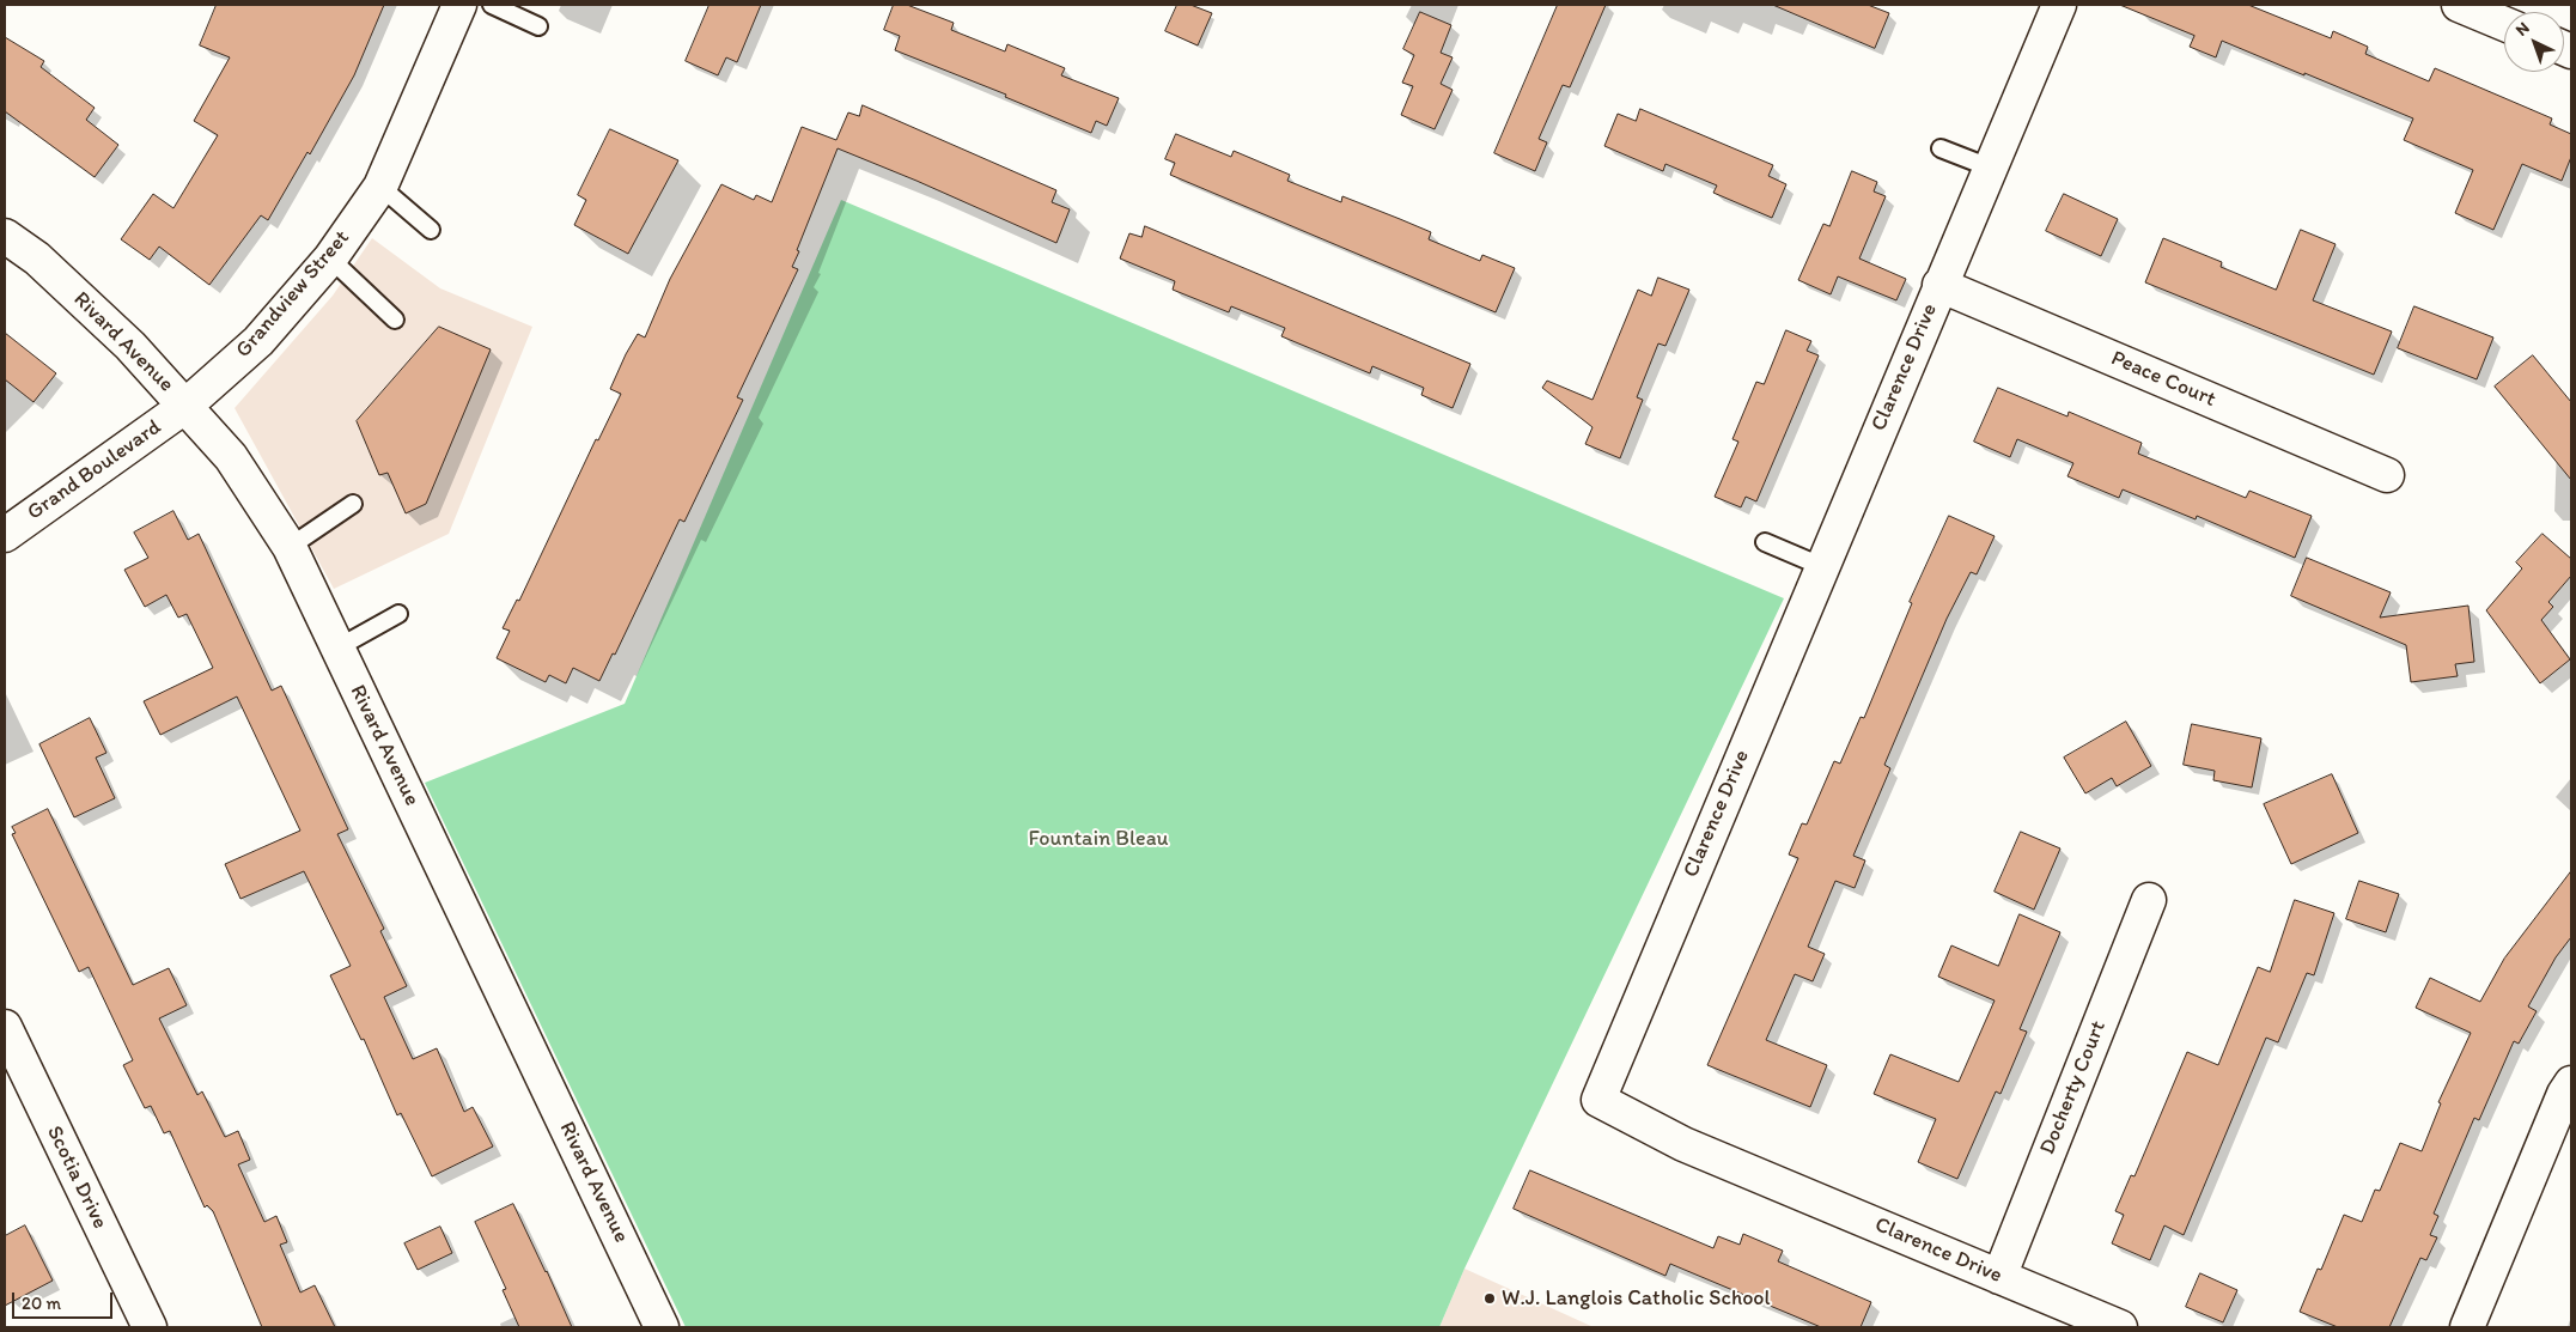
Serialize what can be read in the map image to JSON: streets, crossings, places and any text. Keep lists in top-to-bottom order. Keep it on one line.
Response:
{"streets":{"street":["Grandview Street","Rivard Avenue","Clarence Drive","Peace Court","Grand Boulevard","Docherty Court","Scotia Drive"]},"crossings":[["Grandview Street","Rivard Avenue"],["Grandview Street","Grand Boulevard"],["Rivard Avenue","Grand Boulevard"],["Clarence Drive","Peace Court"],["Clarence Drive","Docherty Court"]],"parks":["Fountain Bleau"],"places":["W.J. Langlois Catholic School"],"scale_bar":"20 m","north":"top left"}
